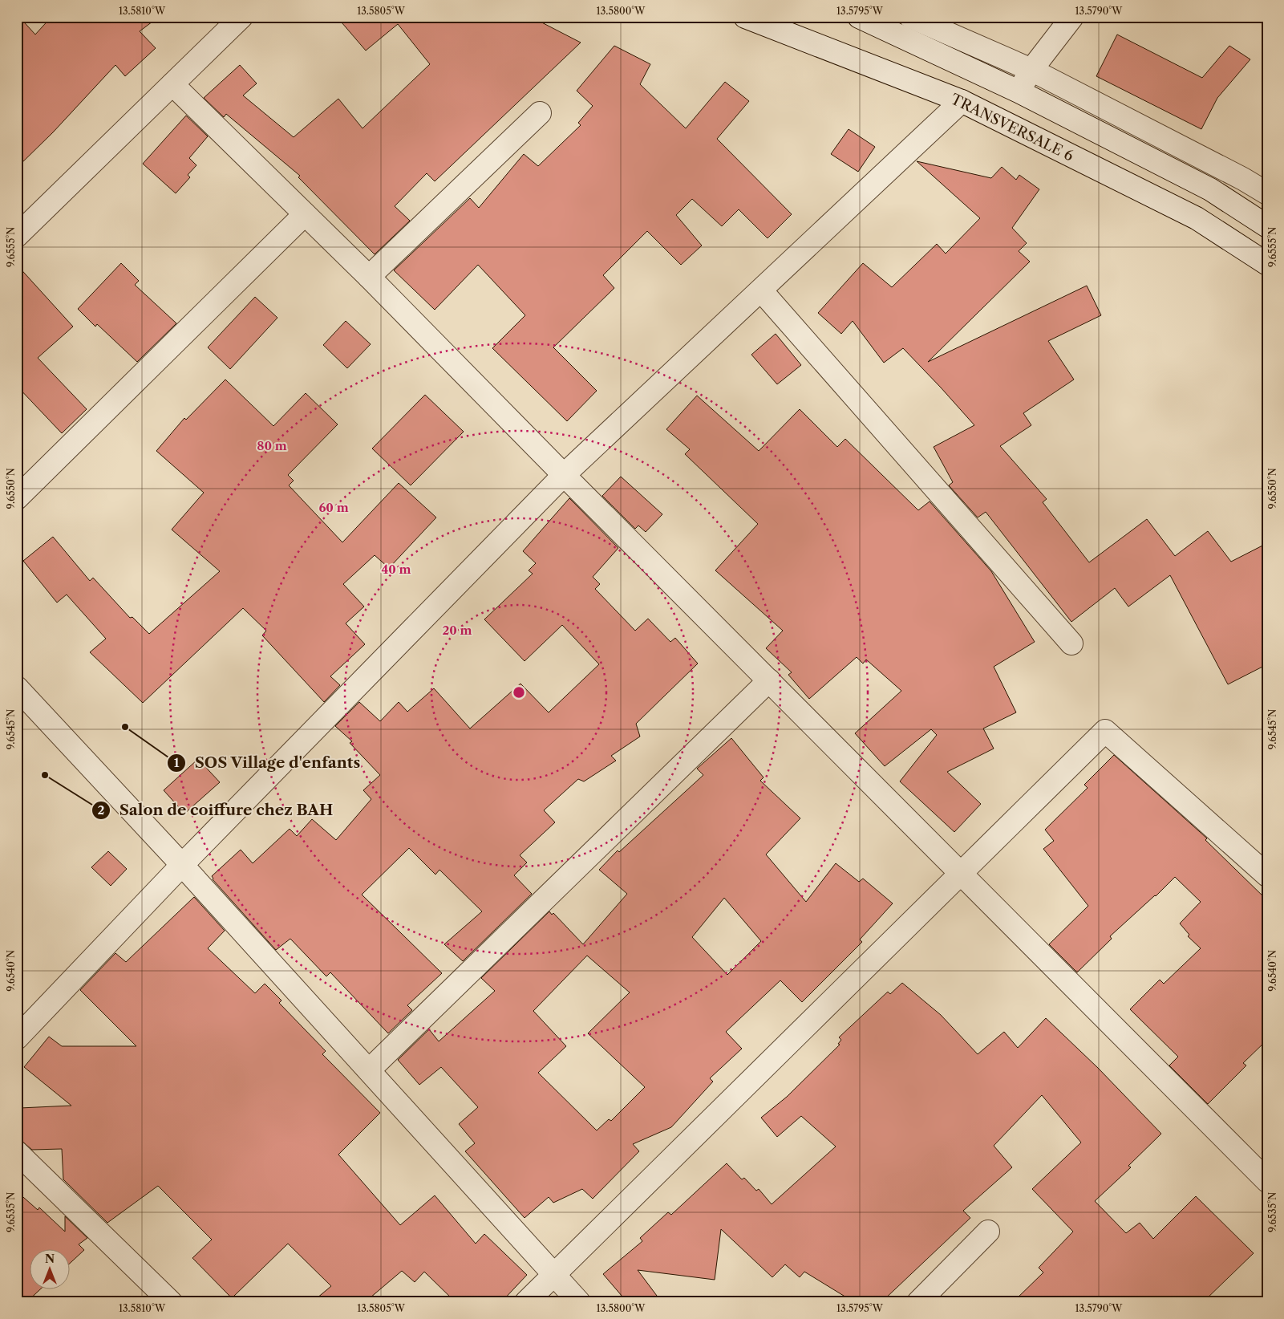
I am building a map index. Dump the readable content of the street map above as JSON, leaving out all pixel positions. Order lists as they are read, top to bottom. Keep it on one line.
{"streets":{"street":["TRANSVERSALE 6"]},"places":["SOS Village d'enfants","Salon de coiffure chez BAH"],"north":"top","coordinates":["13.5810°W","13.5805°W","13.5800°W","13.5795°W","13.5790°W","9.6555°N","9.6550°N","9.6545°N","9.6540°N","9.6535°N"],"rings":["80 m","60 m","40 m","20 m"]}
